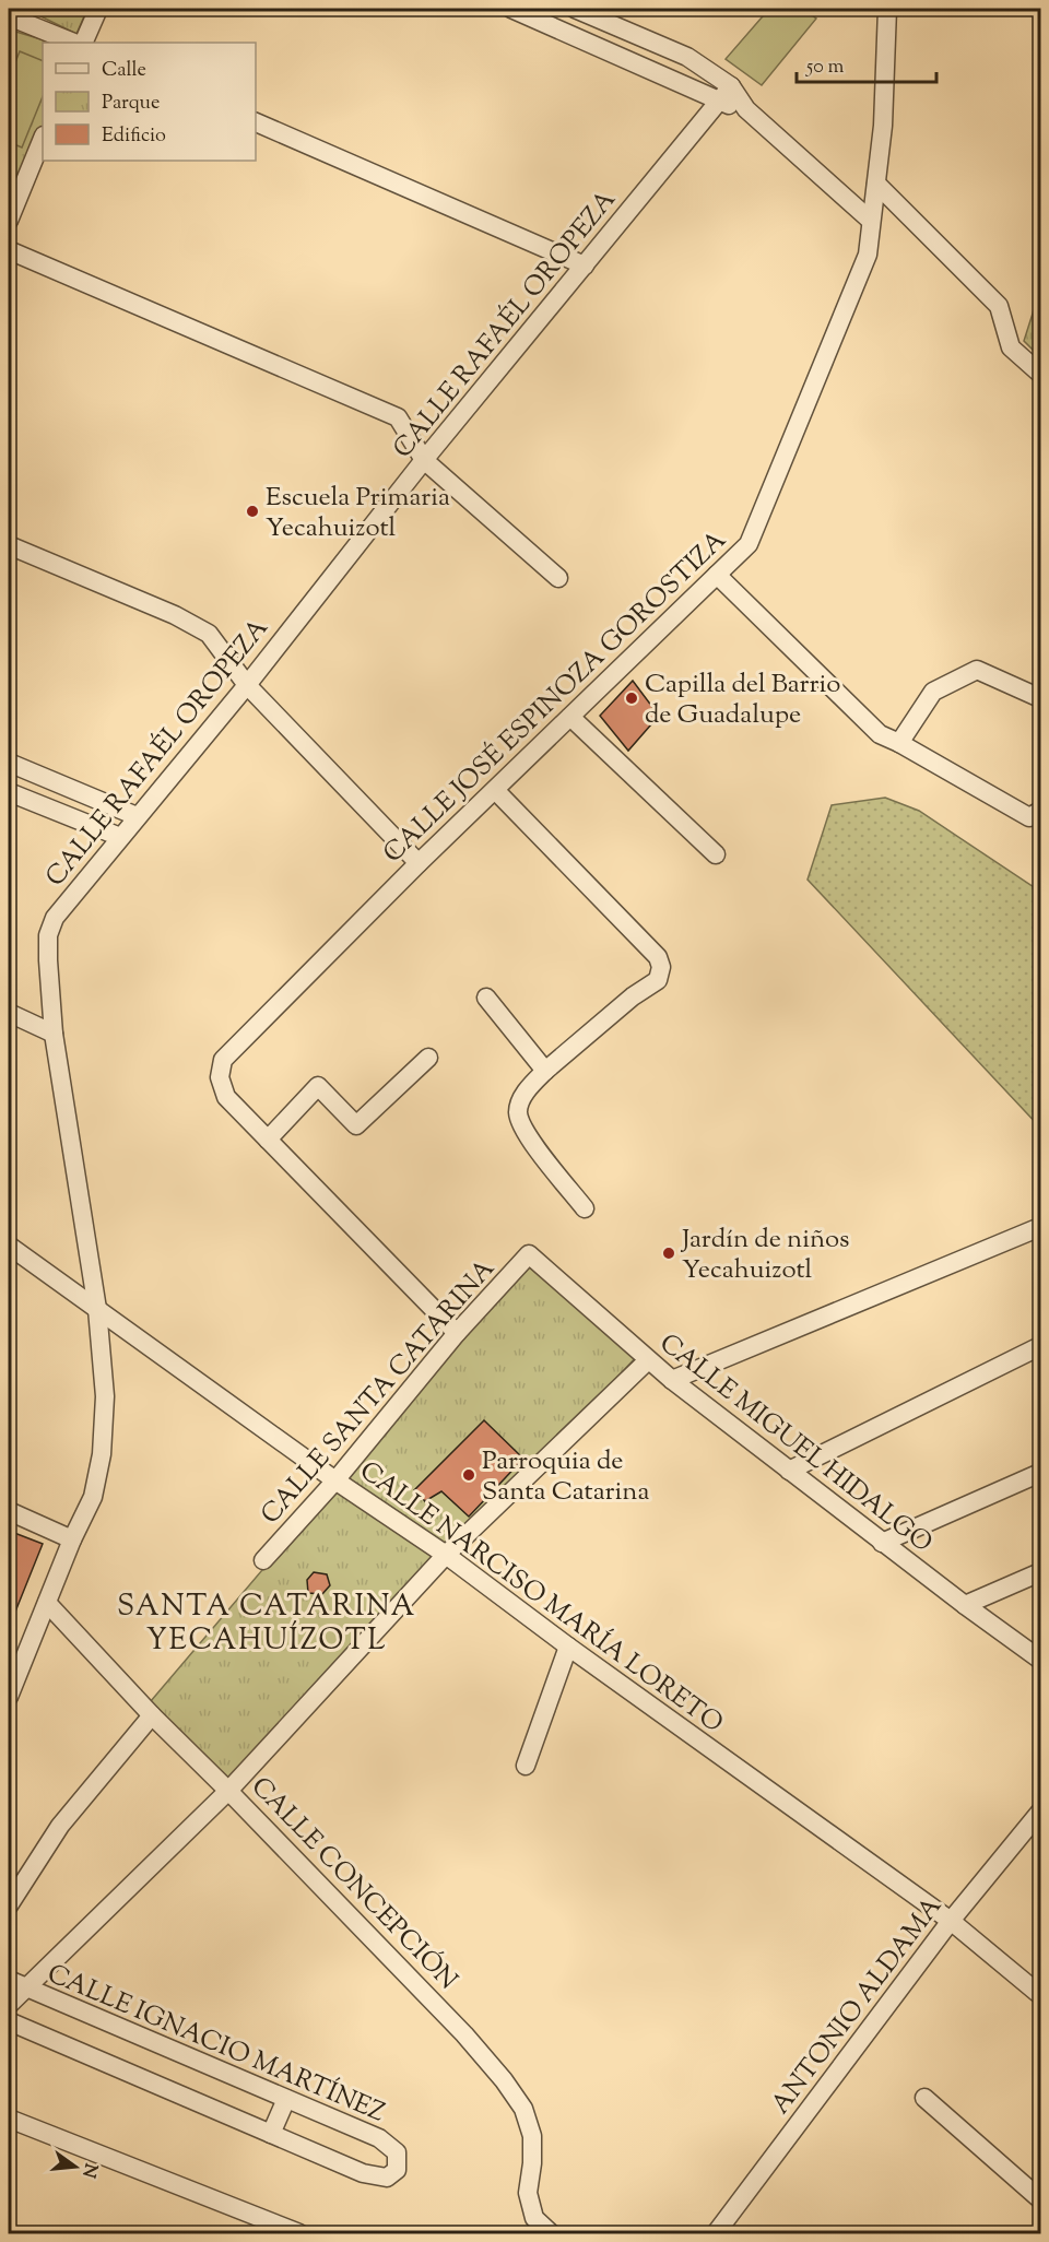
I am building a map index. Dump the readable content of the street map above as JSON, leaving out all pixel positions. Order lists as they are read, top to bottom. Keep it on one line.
{"streets":{"street":["CALLE RAFAÉL OROPEZA","CALLE JOSÉ ESPINOZA GOROSTIZA","CALLE SANTA CATARINA","CALLE MIGUEL HIDALGO","CALLE NARCISO MARÍA LORETO","CALLE CONCEPCIÓN","ANTONIO ALDAMA","CALLE IGNACIO MARTÍNEZ"]},"crossings":[["CALLE RAFAÉL OROPEZA","CALLE NARCISO MARÍA LORETO"],["CALLE RAFAÉL OROPEZA","CALLE CONCEPCIÓN"],["CALLE JOSÉ ESPINOZA GOROSTIZA","CALLE SANTA CATARINA"],["CALLE SANTA CATARINA","CALLE MIGUEL HIDALGO"],["CALLE SANTA CATARINA","CALLE NARCISO MARÍA LORETO"],["CALLE NARCISO MARÍA LORETO","ANTONIO ALDAMA"]],"districts":["SANTA CATARINA YECAHUÍZOTL"],"places":["Escuela Primaria Yecahuizotl","Capilla del Barrio de Guadalupe","Jardín de niños Yecahuizotl","Parroquia de Santa Catarina"],"legend":["Calle","Parque","Edificio"],"scale_bar":"50 m","north":"right"}
